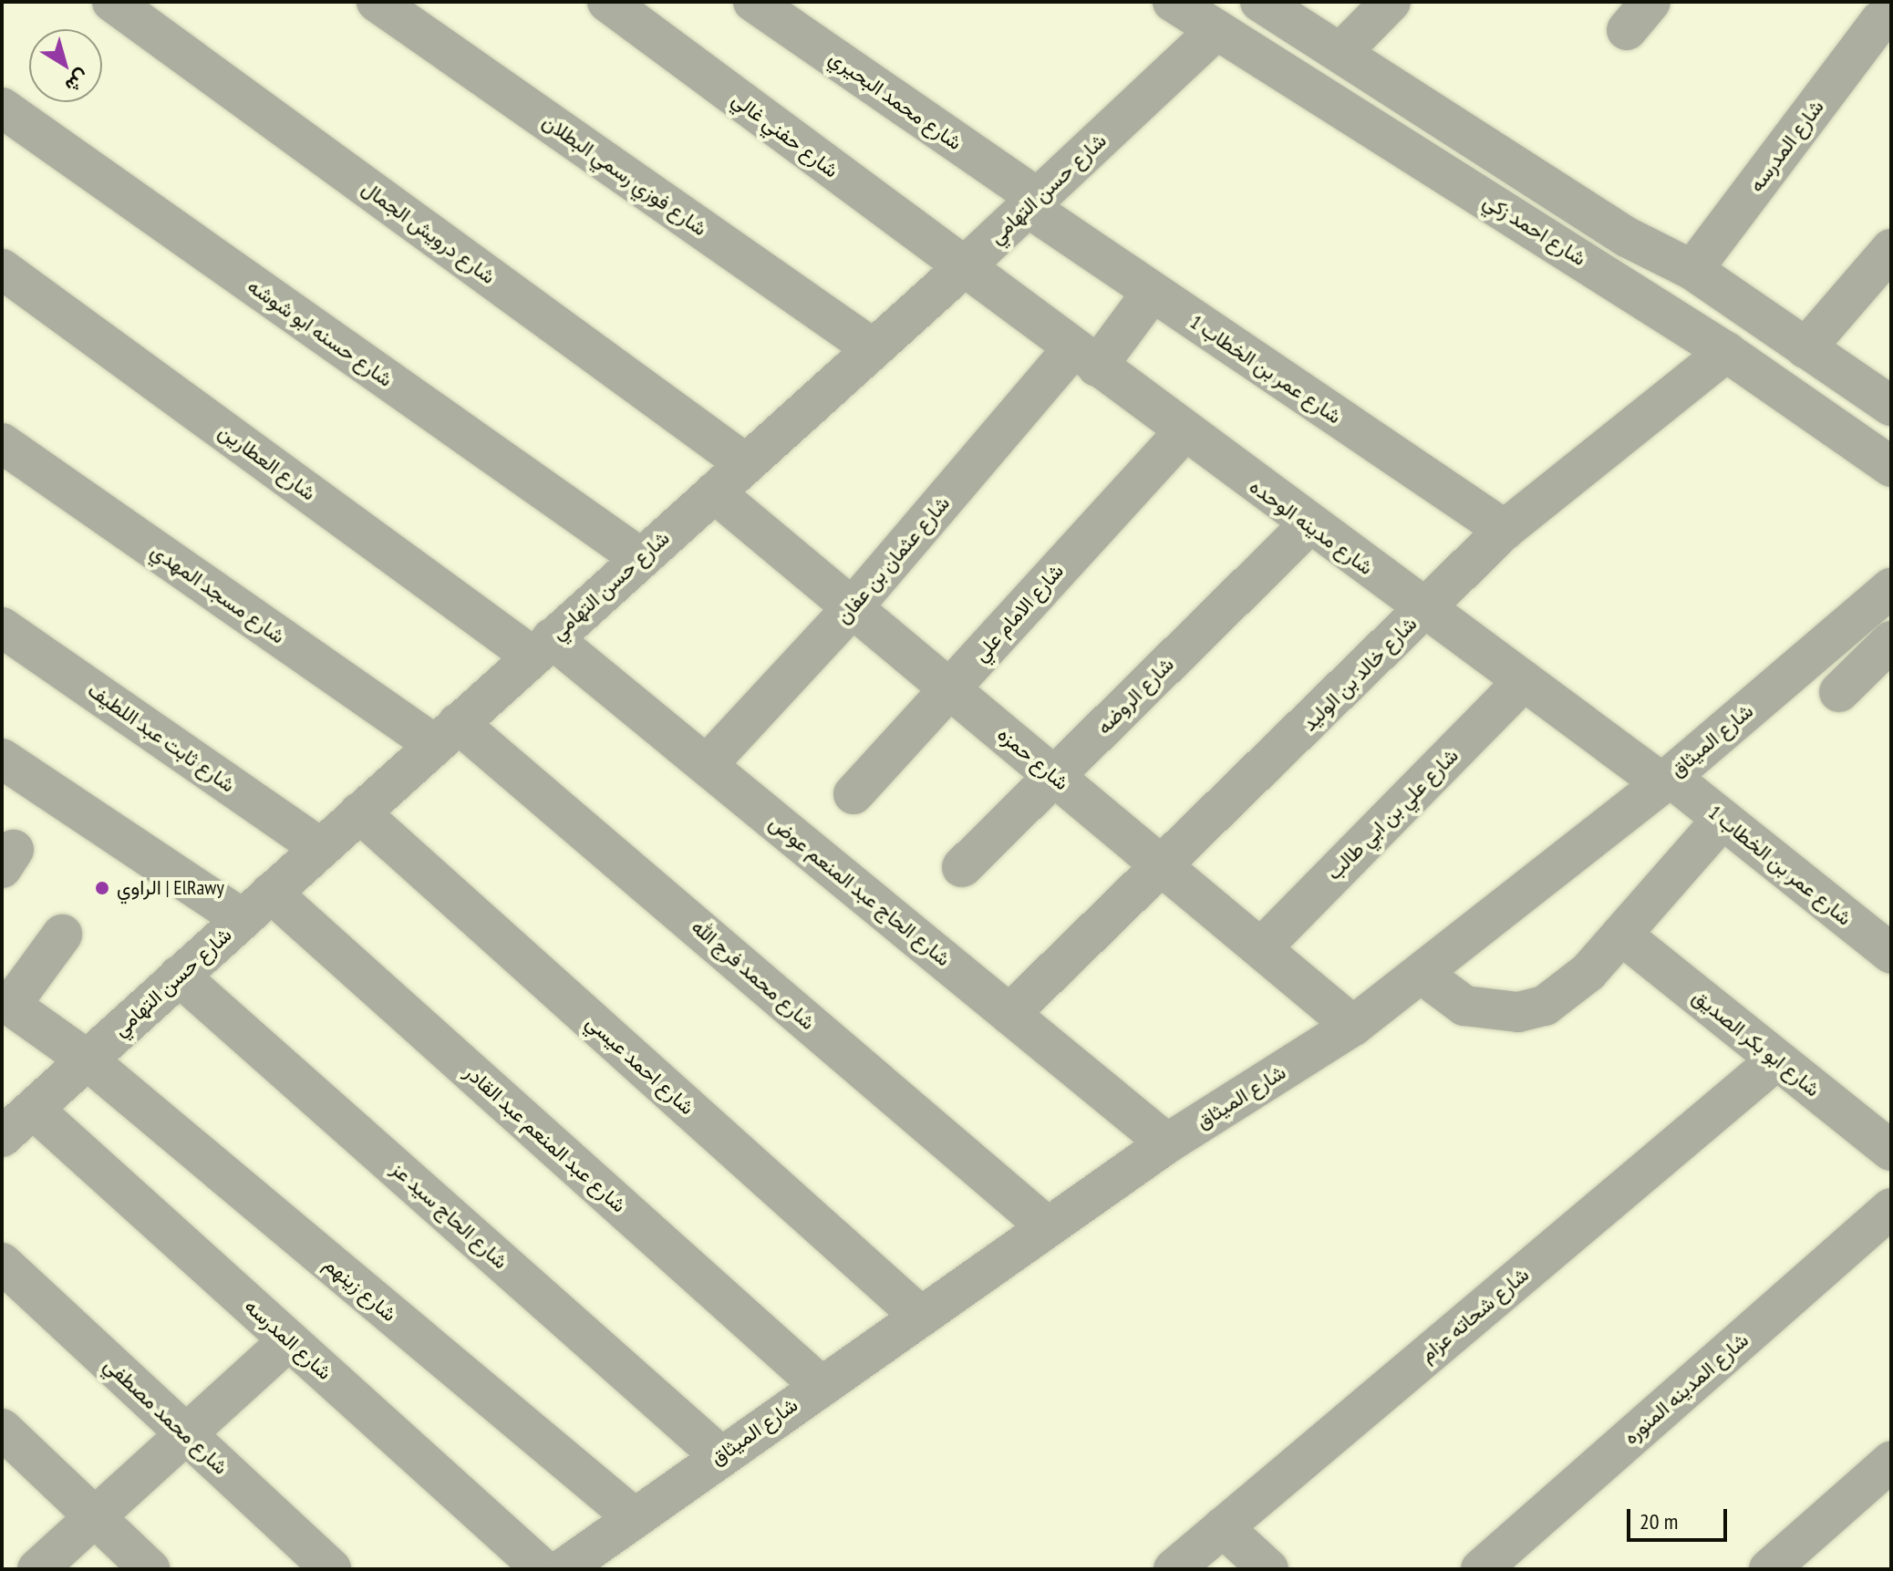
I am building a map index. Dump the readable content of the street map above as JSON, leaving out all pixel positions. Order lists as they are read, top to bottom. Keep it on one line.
{"streets":{"street":["شارع محمد البحيري","شارع حفني غالي","شارع المدرسه","شارع فوزي رسمي البطلان","شارع حسن التهامي","شارع احمد زكي","شارع درويش الجمال","شارع حسنه ابو شوشه","شارع عمر بن الخطاب 1","شارع العطارين","شارع مدينه الوحده","شارع عثمان بن عفان","شارع مسجد المهدي","شارع الامام علي","شارع خالد بن الوليد","شارع الروضه","شارع ثابت عبد اللطيف","شارع الميثاق","شارع حمزه","شارع علي بن ابي طالب","شارع الحاج عبد المنعم عوض","شارع محمد فرج الله","شارع ابو بكر الصديق","شارع احمد عيسي","شارع عبد المنعم عبد القادر","شارع الحاج سيد عز","شارع زينهم","شارع شحاته عزام","شارع المدينه المنوره","شارع محمد مصطفي"]},"crossings":[["شارع محمد البحيري","شارع حسن التهامي"],["شارع محمد البحيري","شارع عمر بن الخطاب 1"],["شارع حفني غالي","شارع حسن التهامي"],["شارع حفني غالي","شارع مدينه الوحده"],["شارع المدرسه","شارع حسن التهامي"],["شارع فوزي رسمي البطلان","شارع حسن التهامي"],["شارع حسن التهامي","شارع احمد زكي"],["شارع حسن التهامي","شارع درويش الجمال"],["شارع حسن التهامي","شارع حسنه ابو شوشه"],["شارع حسن التهامي","شارع عمر بن الخطاب 1"],["شارع حسن التهامي","شارع العطارين"],["شارع حسن التهامي","شارع مدينه الوحده"],["شارع حسن التهامي","شارع مسجد المهدي"],["شارع حسن التهامي","شارع ثابت عبد اللطيف"],["شارع حسن التهامي","شارع حمزه"],["شارع حسن التهامي","شارع الحاج عبد المنعم عوض"],["شارع حسن التهامي","شارع محمد فرج الله"],["شارع حسن التهامي","شارع احمد عيسي"],["شارع حسن التهامي","شارع عبد المنعم عبد القادر"],["شارع حسن التهامي","شارع الحاج سيد عز"],["شارع حسن التهامي","شارع زينهم"],["شارع احمد زكي","شارع خالد بن الوليد"],["شارع عمر بن الخطاب 1","شارع مدينه الوحده"],["شارع عمر بن الخطاب 1","شارع عثمان بن عفان"],["شارع عمر بن الخطاب 1","شارع خالد بن الوليد"],["شارع عمر بن الخطاب 1","شارع الميثاق"],["شارع العطارين","شارع الحاج عبد المنعم عوض"],["شارع مدينه الوحده","شارع عثمان بن عفان"],["شارع مدينه الوحده","شارع الامام علي"],["شارع مدينه الوحده","شارع خالد بن الوليد"],["شارع مدينه الوحده","شارع الروضه"],["شارع مدينه الوحده","شارع الميثاق"],["شارع مدينه الوحده","شارع علي بن ابي طالب"],["شارع عثمان بن عفان","شارع حمزه"],["شارع عثمان بن عفان","شارع الحاج عبد المنعم عوض"],["شارع مسجد المهدي","شارع محمد فرج الله"],["شارع الامام علي","شارع حمزه"],["شارع خالد بن الوليد","شارع حمزه"],["شارع خالد بن الوليد","شارع الحاج عبد المنعم عوض"],["شارع الروضه","شارع حمزه"],["شارع الميثاق","شارع حمزه"],["شارع الميثاق","شارع الحاج عبد المنعم عوض"],["شارع الميثاق","شارع محمد فرج الله"],["شارع الميثاق","شارع احمد عيسي"],["شارع الميثاق","شارع عبد المنعم عبد القادر"],["شارع الميثاق","شارع الحاج سيد عز"],["شارع الميثاق","شارع زينهم"],["شارع حمزه","شارع علي بن ابي طالب"],["شارع ابو بكر الصديق","شارع شحاته عزام"]],"places":["الراوي | ElRawy"],"scale_bar":"20 m","north":"bottom right"}
